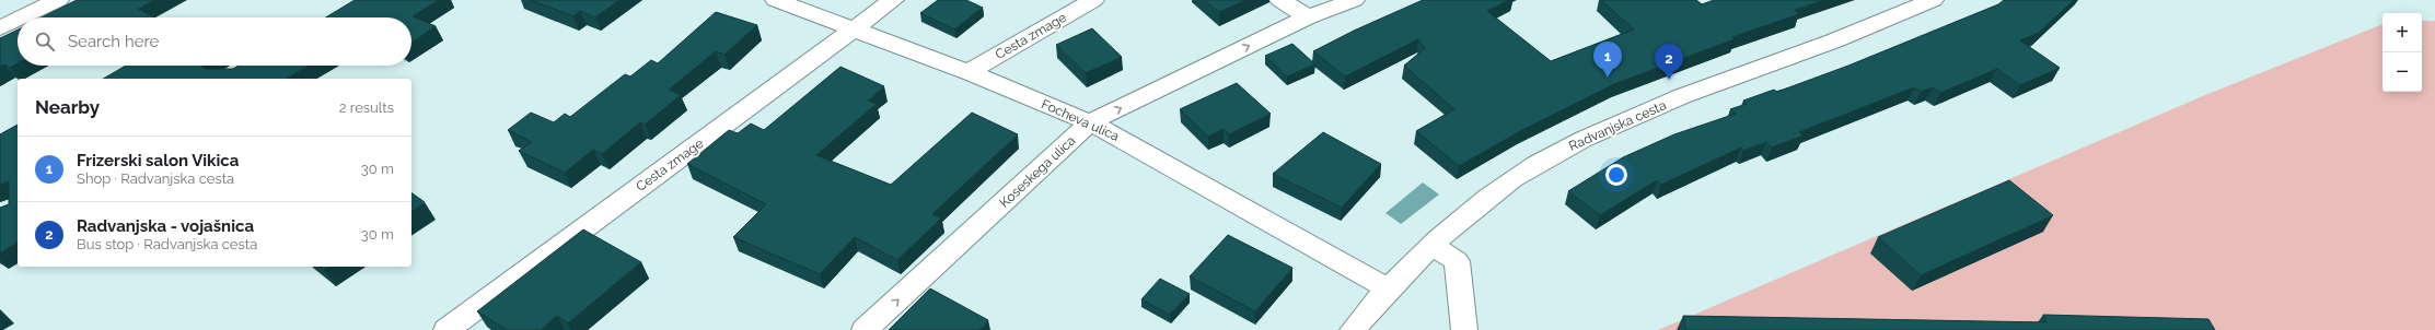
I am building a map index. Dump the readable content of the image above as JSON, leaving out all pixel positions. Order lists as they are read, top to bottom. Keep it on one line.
{"streets":{"street":["Cesta zmage","Focheva ulica","Radvanjska cesta","Koseskega ulica"]},"crossings":[["Cesta zmage","Focheva ulica"],["Focheva ulica","Radvanjska cesta"],["Focheva ulica","Koseskega ulica"]],"one_way":["Koseskega ulica"],"page":{"map_buttons":["+","−"],"search":"Search here","pins":["1","2"],"heading":["Nearby","2 results"],"list":[{"mark":"1","name":"Frizerski salon Vikica","note":"Shop · Radvanjska cesta","value":"30 m"},{"mark":"2","name":"Radvanjska - vojašnica","note":"Bus stop · Radvanjska cesta","value":"30 m"}]}}
